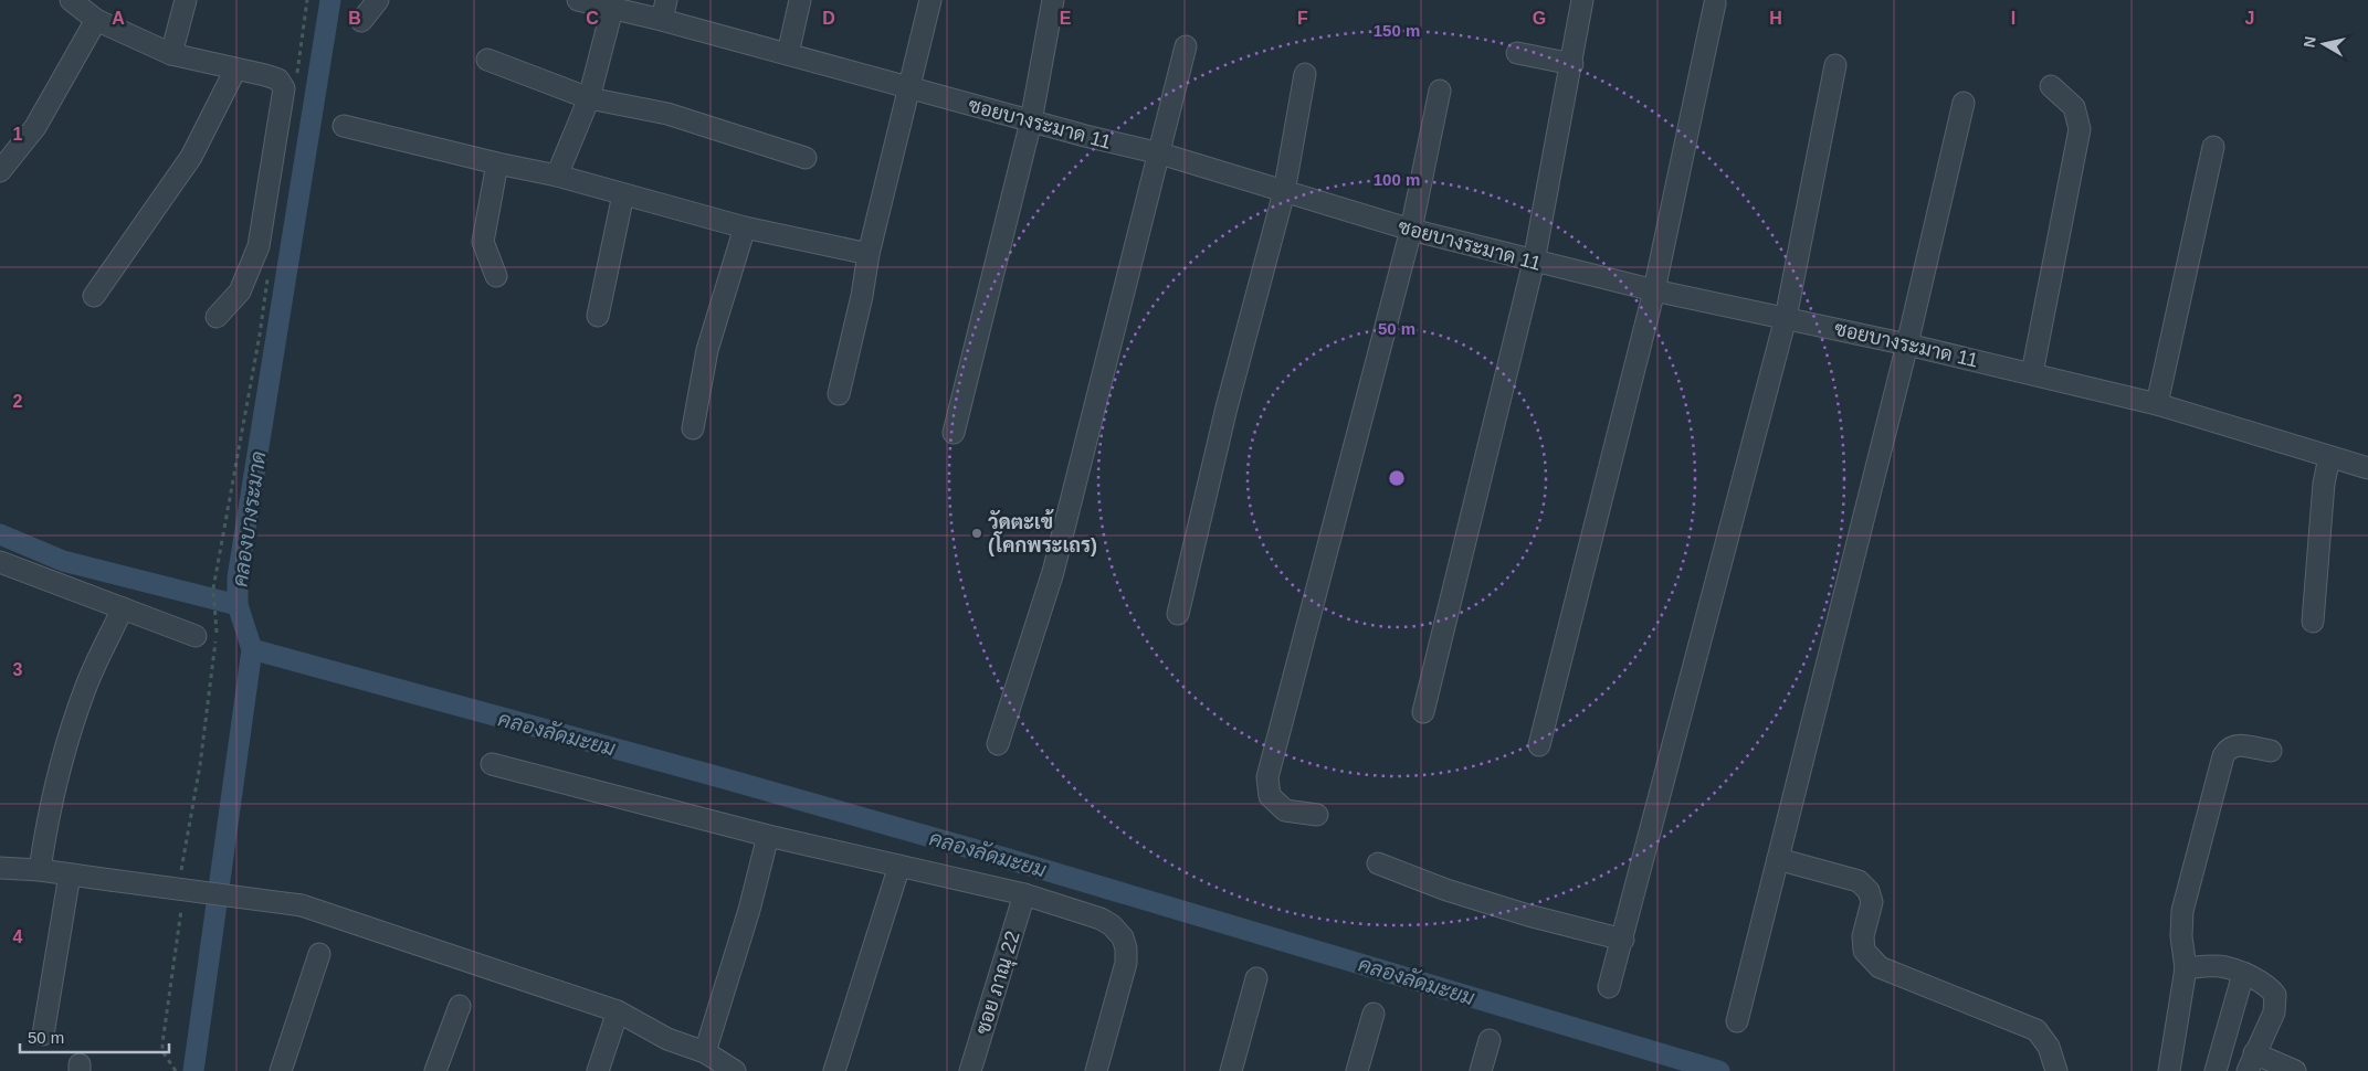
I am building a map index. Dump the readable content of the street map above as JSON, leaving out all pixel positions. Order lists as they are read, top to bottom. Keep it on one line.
{"streets":{"street":["ซอยบางระมาด 11","ซอย ภาณุ 22"]},"water":["คลองบางระมาด","คลองลัดมะยม"],"places":["วัดตะเข้ (โคกพระเถร)"],"scale_bar":"50 m","north":"left","grid":{"columns":["A","B","C","D","E","F","G","H","I","J"],"rows":["1","2","3","4"]},"rings":["150 m","100 m","50 m"]}
